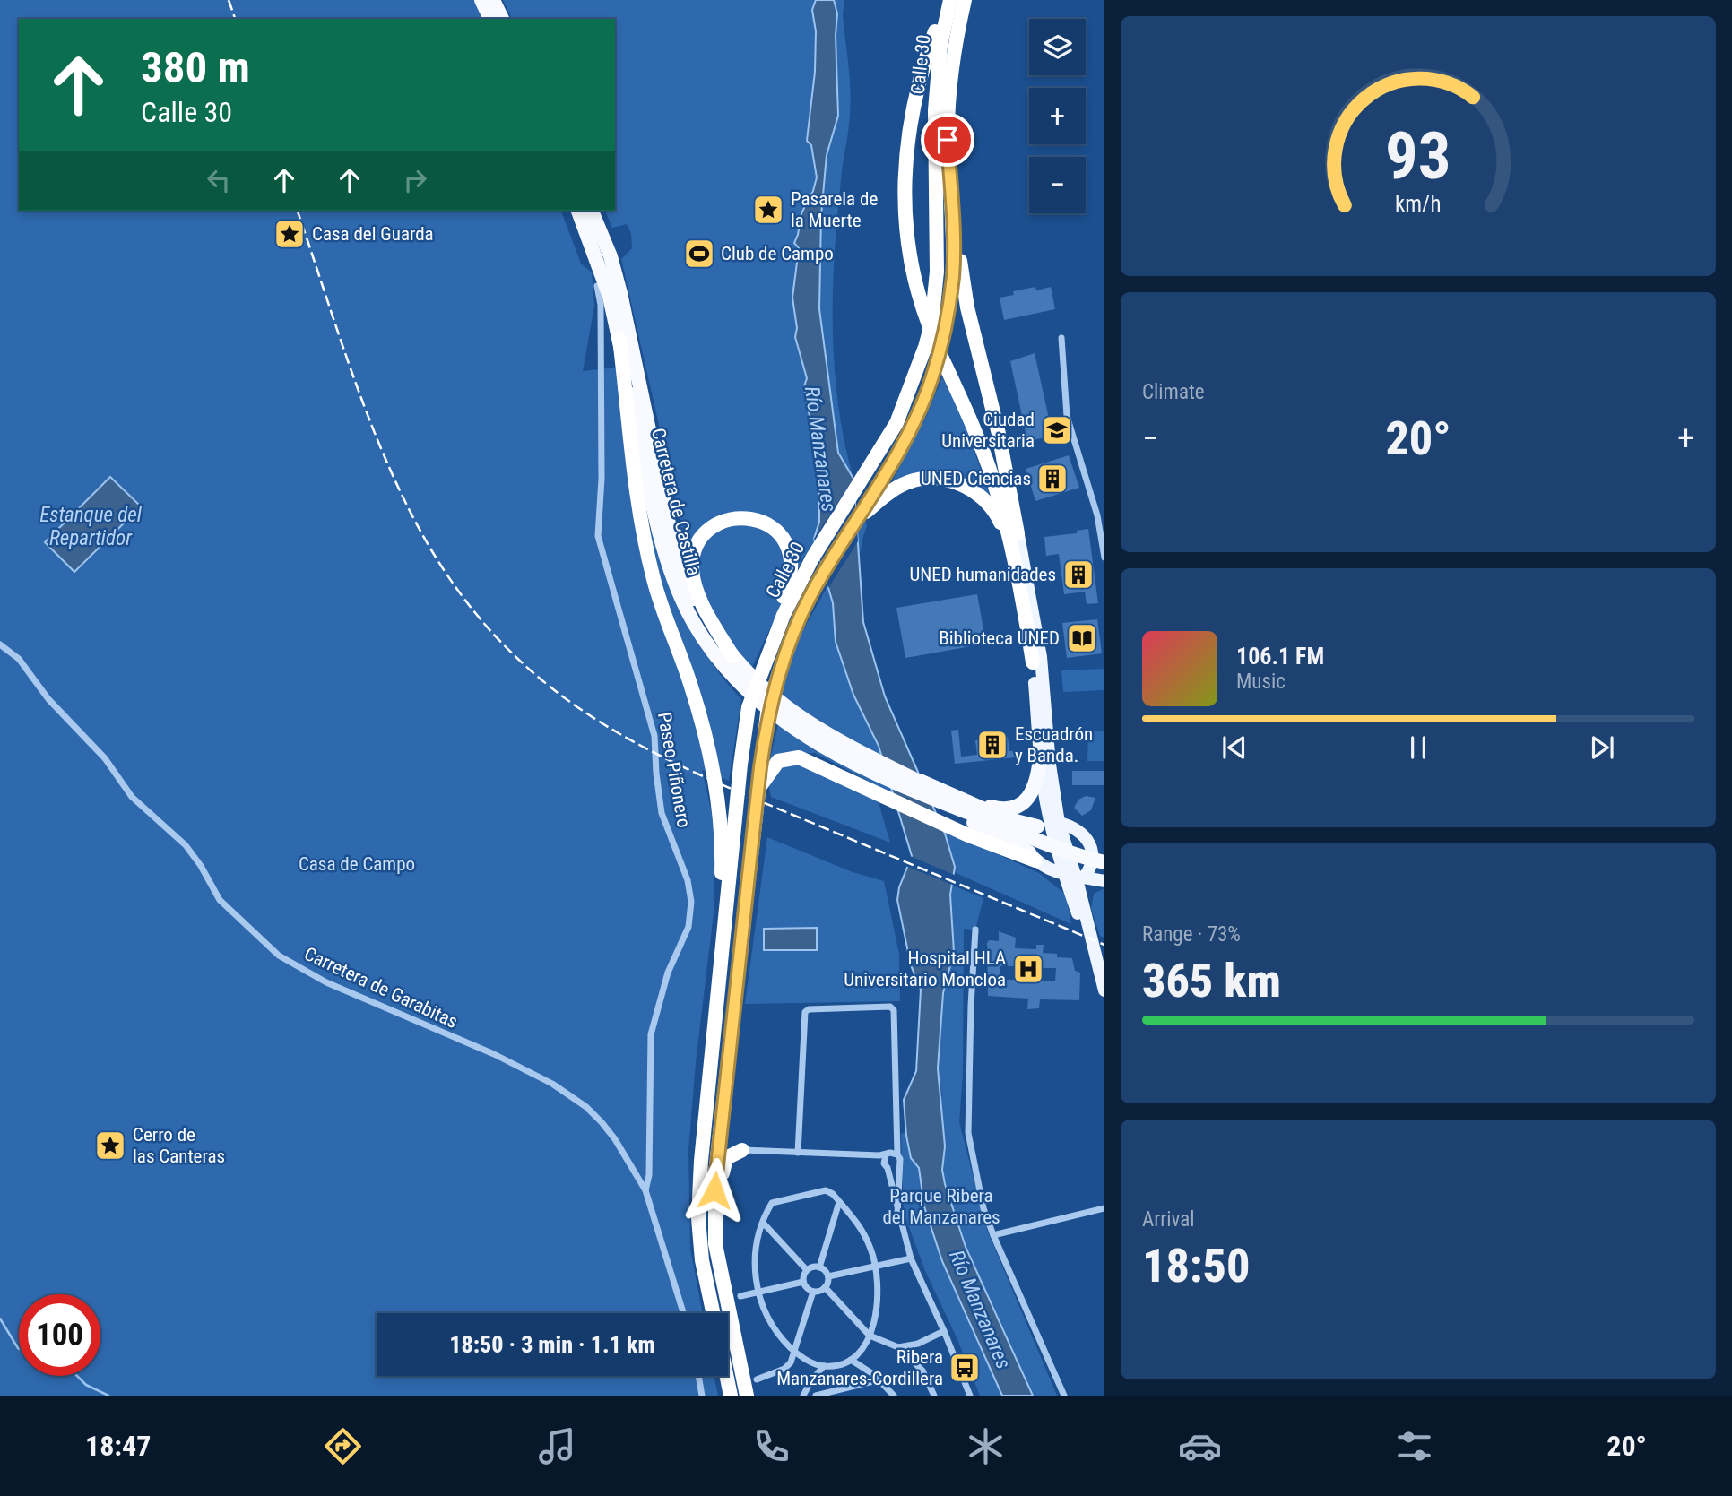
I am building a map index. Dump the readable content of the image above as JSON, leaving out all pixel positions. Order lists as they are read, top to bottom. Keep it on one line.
{"streets":{"highway":["Calle 30","Carretera de Castilla"],"street":["Paseo Piñonero","Carretera de Garabitas"]},"crossings":[["Paseo Piñonero","Carretera de Garabitas"]],"water":["Río Manzanares","Estanque del Repartidor"],"parks":["Casa de Campo","Parque Ribera del Manzanares"],"places":{"place":["Pasarela de la Muerte","Casa del Guarda","Cerro de las Canteras"],"sports":["Club de Campo"],"school or university":["Ciudad Universitaria"],"building":["UNED Ciencias","UNED humanidades","Escuadrón y Banda."],"library":["Biblioteca UNED"],"hospital":["Hospital HLA Universitario Moncloa"],"bus stop":["Ribera Manzanares-Cordillera"]},"page":{"map_buttons":["+","−"],"turn":["380 m","Calle 30"],"tile":["Climate",["Range · 73%","365 km"],["Arrival","18:50"]],"heat":["−","20°","+"],"song":["106.1 FM","Music"],"limit":"100","trip":"18:50 · 3 min · 1.1 km","tabs":["18:47","20°"],"gauge":["93","km/h"]}}
